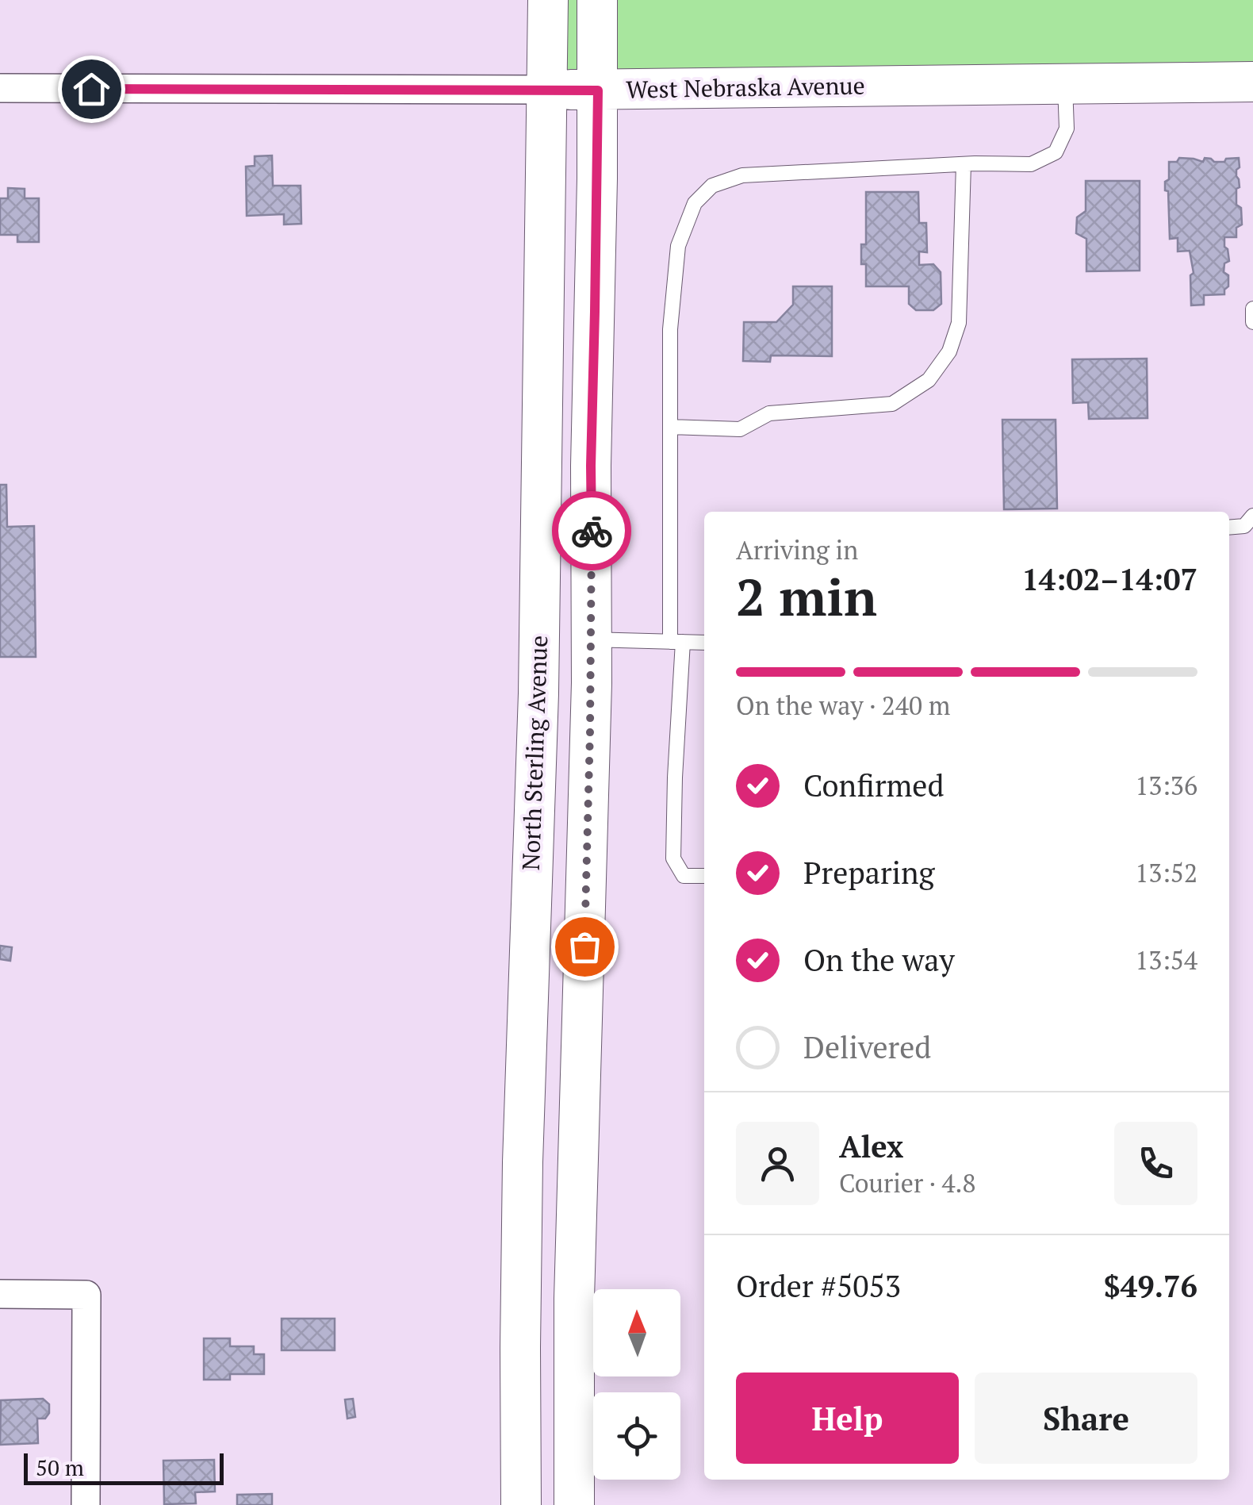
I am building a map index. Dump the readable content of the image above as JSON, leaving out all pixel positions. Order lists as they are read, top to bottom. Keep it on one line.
{"streets":{"main road":["West Nebraska Avenue","North Sterling Avenue"]},"crossings":[["West Nebraska Avenue","North Sterling Avenue"]],"scale_bar":"50 m","north":"top","page":{"heading":["2 min","Arriving in","14:02–14:07"],"panel":["Alex","Courier · 4.8","Order #5053","$49.76"],"bar":"On the way · 240 m","list":[["Confirmed","13:36"],["Preparing","13:52"],["On the way","13:54"],"Delivered"],"buttons":["Help","Share"],"scale":"50 m"}}
